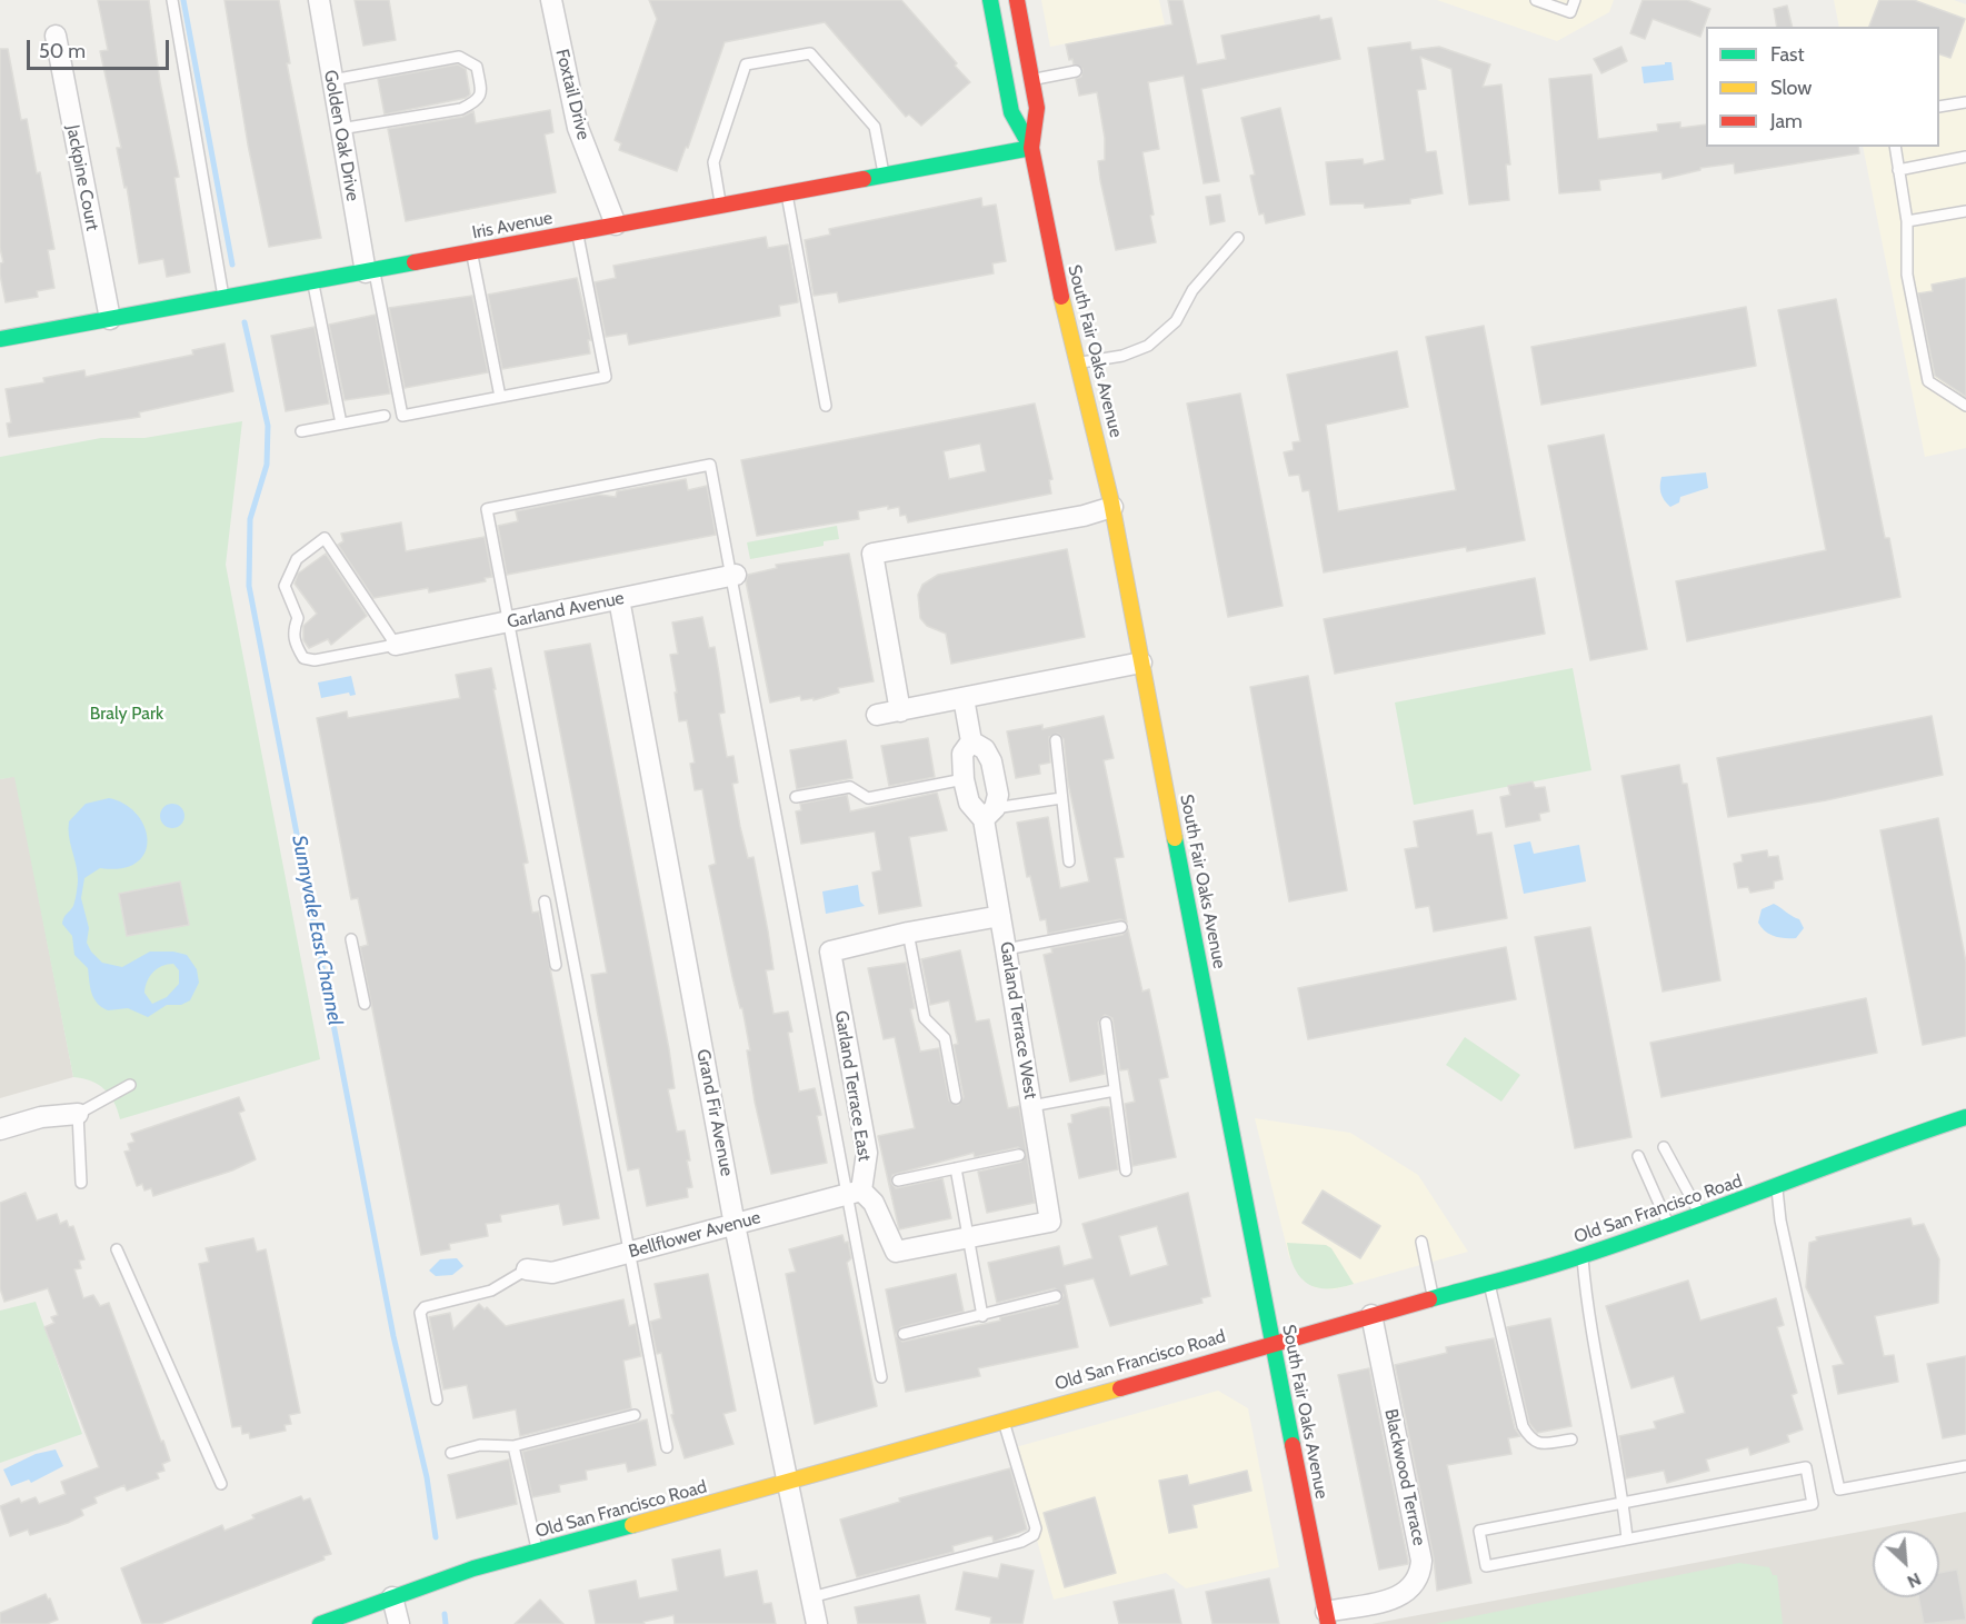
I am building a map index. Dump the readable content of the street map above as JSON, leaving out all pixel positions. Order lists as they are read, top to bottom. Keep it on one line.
{"streets":{"main road":["Iris Avenue","South Fair Oaks Avenue","Old San Francisco Road"],"street":["Foxtail Drive","Golden Oak Drive","Jackpine Court","Garland Avenue","Garland Terrace West","Garland Terrace East","Grand Fir Avenue","Bellflower Avenue","Blackwood Terrace"]},"crossings":[["Foxtail Drive","Iris Avenue"],["Golden Oak Drive","Iris Avenue"],["Jackpine Court","Iris Avenue"],["Iris Avenue","South Fair Oaks Avenue"],["South Fair Oaks Avenue","Old San Francisco Road"],["South Fair Oaks Avenue","Blackwood Terrace"],["Garland Avenue","Grand Fir Avenue"],["Garland Terrace East","Bellflower Avenue"],["Grand Fir Avenue","Old San Francisco Road"],["Grand Fir Avenue","Bellflower Avenue"],["Old San Francisco Road","Blackwood Terrace"]],"water":["Sunnyvale East Channel"],"parks":["Braly Park"],"legend":["Fast","Slow","Jam"],"scale_bar":"50 m","north":"bottom right"}
